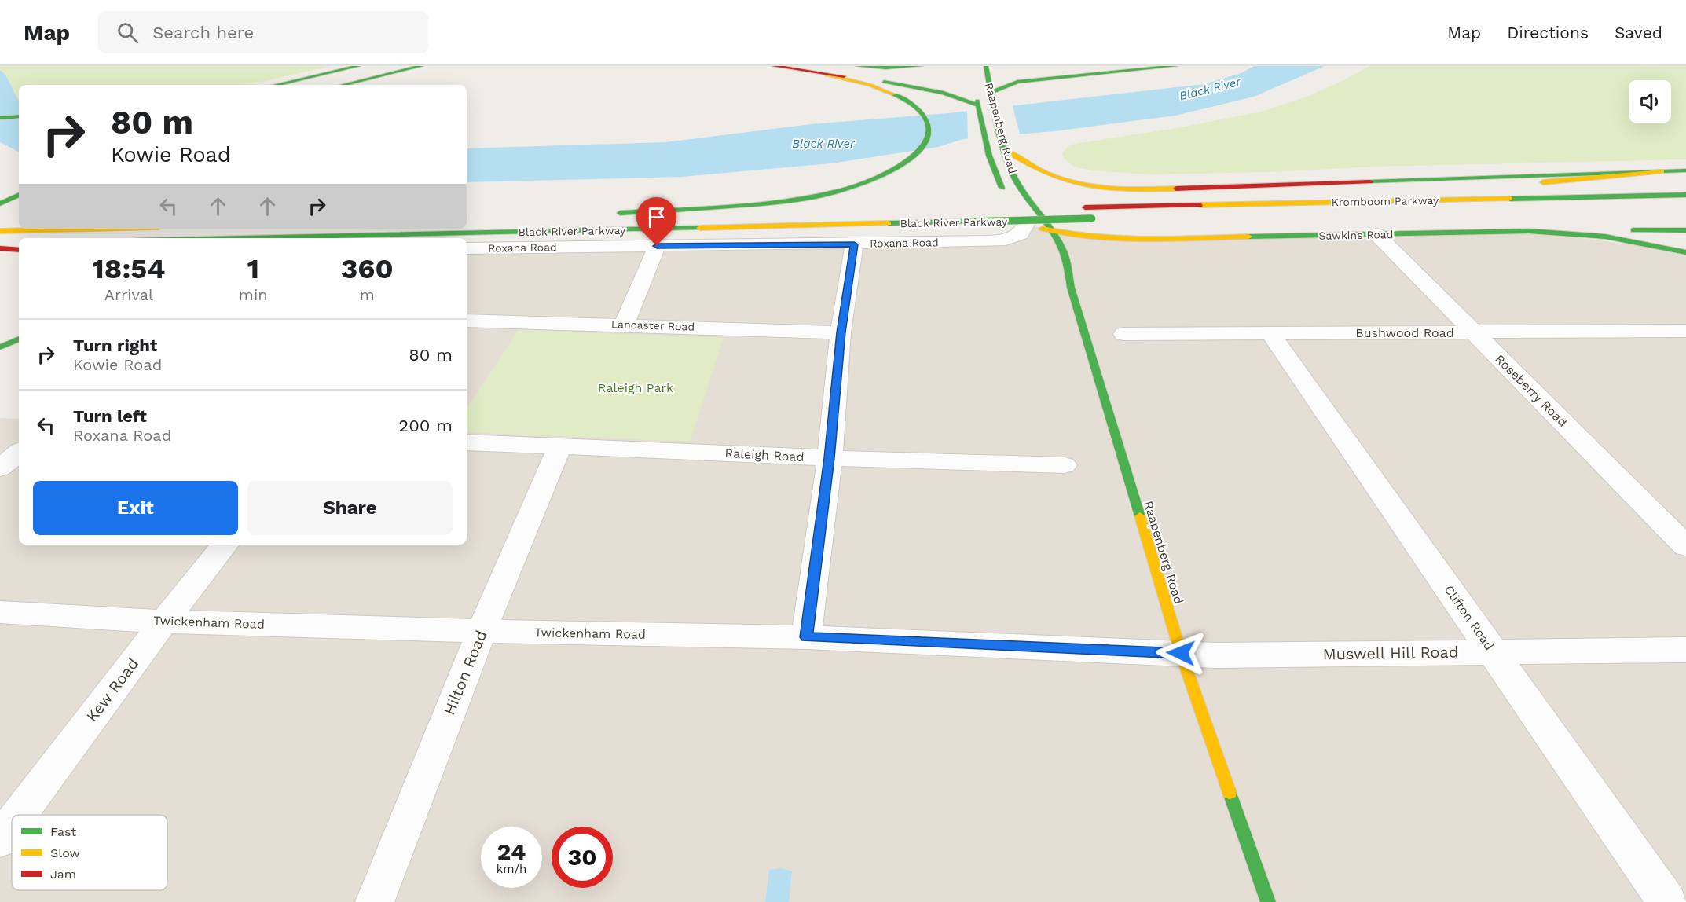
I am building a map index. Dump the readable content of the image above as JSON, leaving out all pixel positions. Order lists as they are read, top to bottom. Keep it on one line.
{"streets":{"main road":["Raapenberg Road","Kromboom Parkway","Black River Parkway","Sawkins Road"],"street":["Roxana Road","Lancaster Road","Bushwood Road","Roseberry Road","Raleigh Road","Clifton Road","Twickenham Road","Muswell Hill Road","Hilton Road","Kew Road"]},"crossings":[["Raapenberg Road","Black River Parkway"],["Raapenberg Road","Sawkins Road"],["Raapenberg Road","Roxana Road"],["Raapenberg Road","Twickenham Road"],["Raapenberg Road","Muswell Hill Road"],["Black River Parkway","Sawkins Road"],["Black River Parkway","Roxana Road"],["Sawkins Road","Roxana Road"],["Sawkins Road","Roseberry Road"],["Bushwood Road","Roseberry Road"],["Bushwood Road","Clifton Road"],["Raleigh Road","Hilton Road"],["Clifton Road","Muswell Hill Road"],["Twickenham Road","Muswell Hill Road"],["Twickenham Road","Hilton Road"],["Twickenham Road","Kew Road"]],"water":["Black River"],"parks":["Raleigh Park"],"legend":["Fast","Slow","Jam"],"page":{"header":"Map","search":"Search here","nav":["Map","Directions","Saved"],"turn":["80 m","Kowie Road"],"eta":["18:54","Arrival","1","min","360","m"],"list":[{"name":"Turn right","note":"Kowie Road","value":"80 m"},{"name":"Turn left","note":"Roxana Road","value":"200 m"}],"buttons":["Exit","Share"],"speed":"24 km/h","limit":"30"}}
